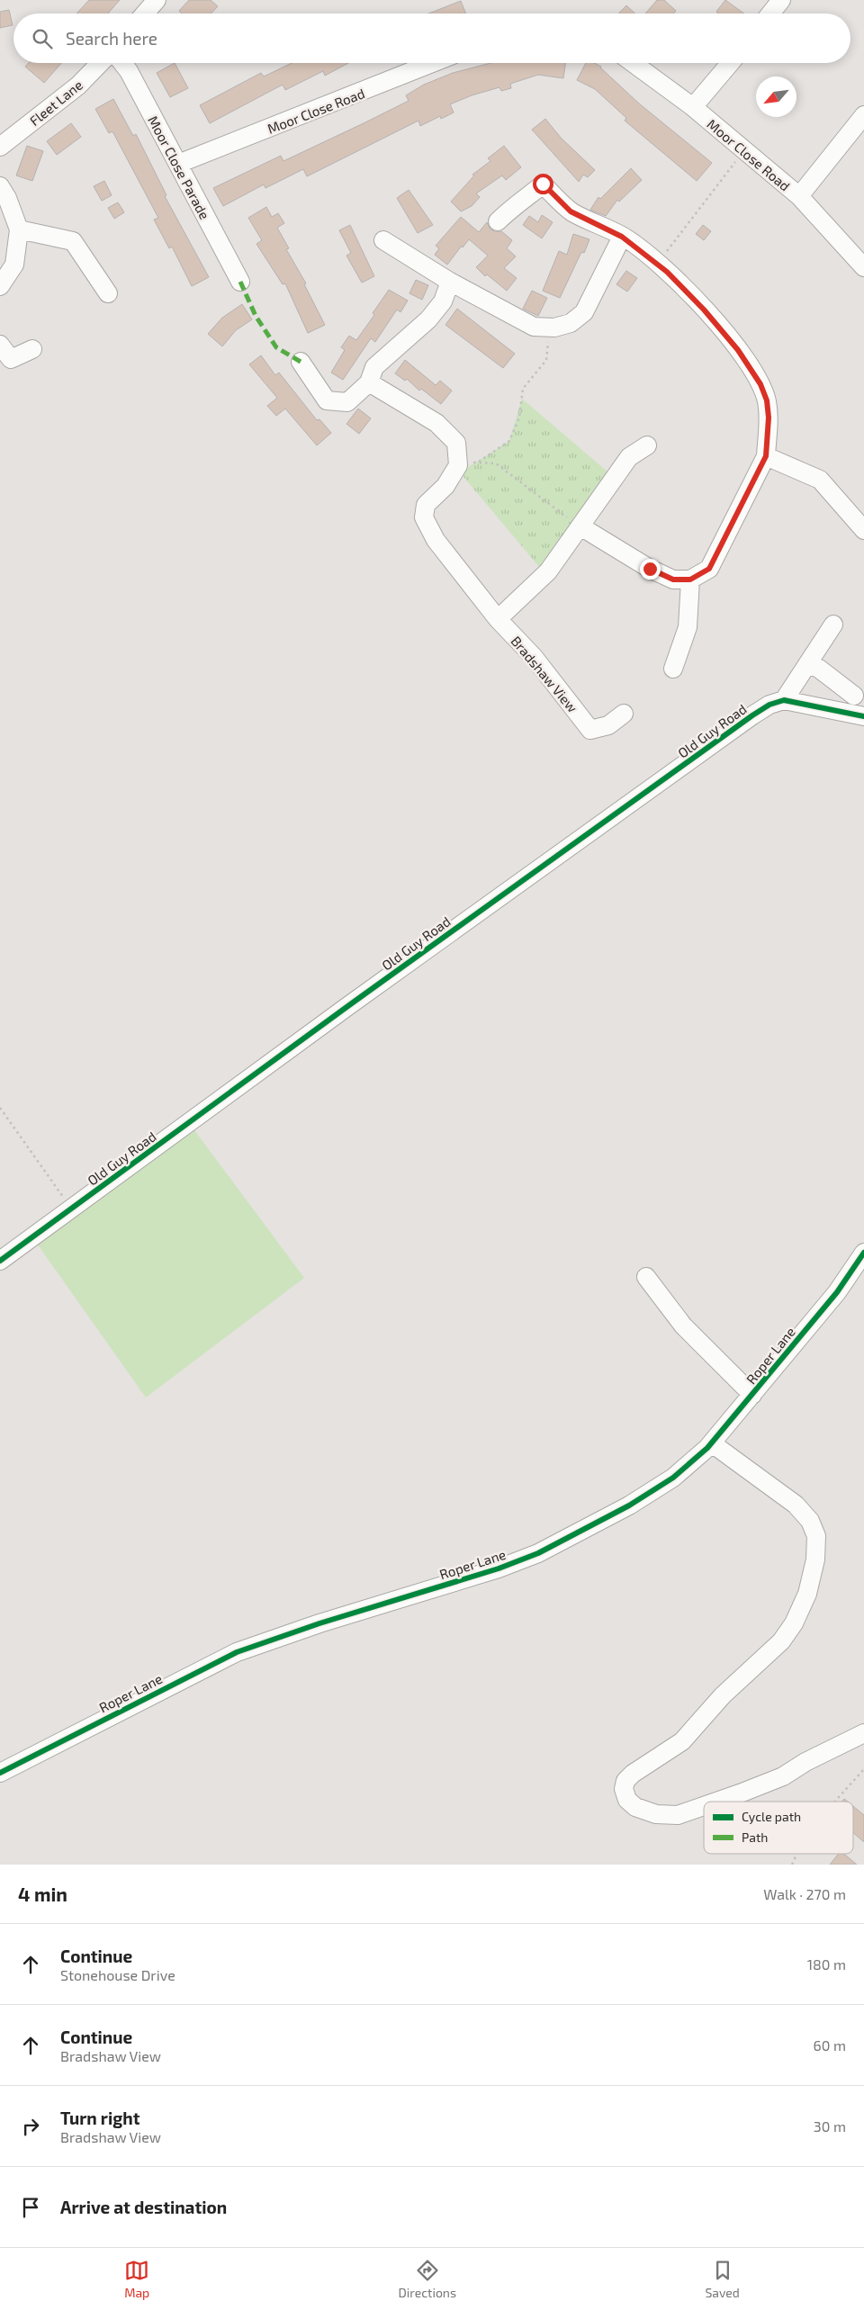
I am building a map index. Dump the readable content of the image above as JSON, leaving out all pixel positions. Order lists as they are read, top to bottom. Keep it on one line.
{"streets":{"street":["Fleet Lane","Moor Close Road","Moor Close Parade","Bradshaw View","Old Guy Road","Roper Lane"]},"crossings":[["Moor Close Road","Moor Close Parade"]],"legend":["Cycle path","Path"],"north":"bottom left","page":{"search":"Search here","heading":["4 min","Walk · 270 m"],"list":[["Continue","Stonehouse Drive","180 m"],["Continue","Bradshaw View","60 m"],["Turn right","Bradshaw View","30 m"],"Arrive at destination"],"nav":["Map","Directions","Saved"]}}
